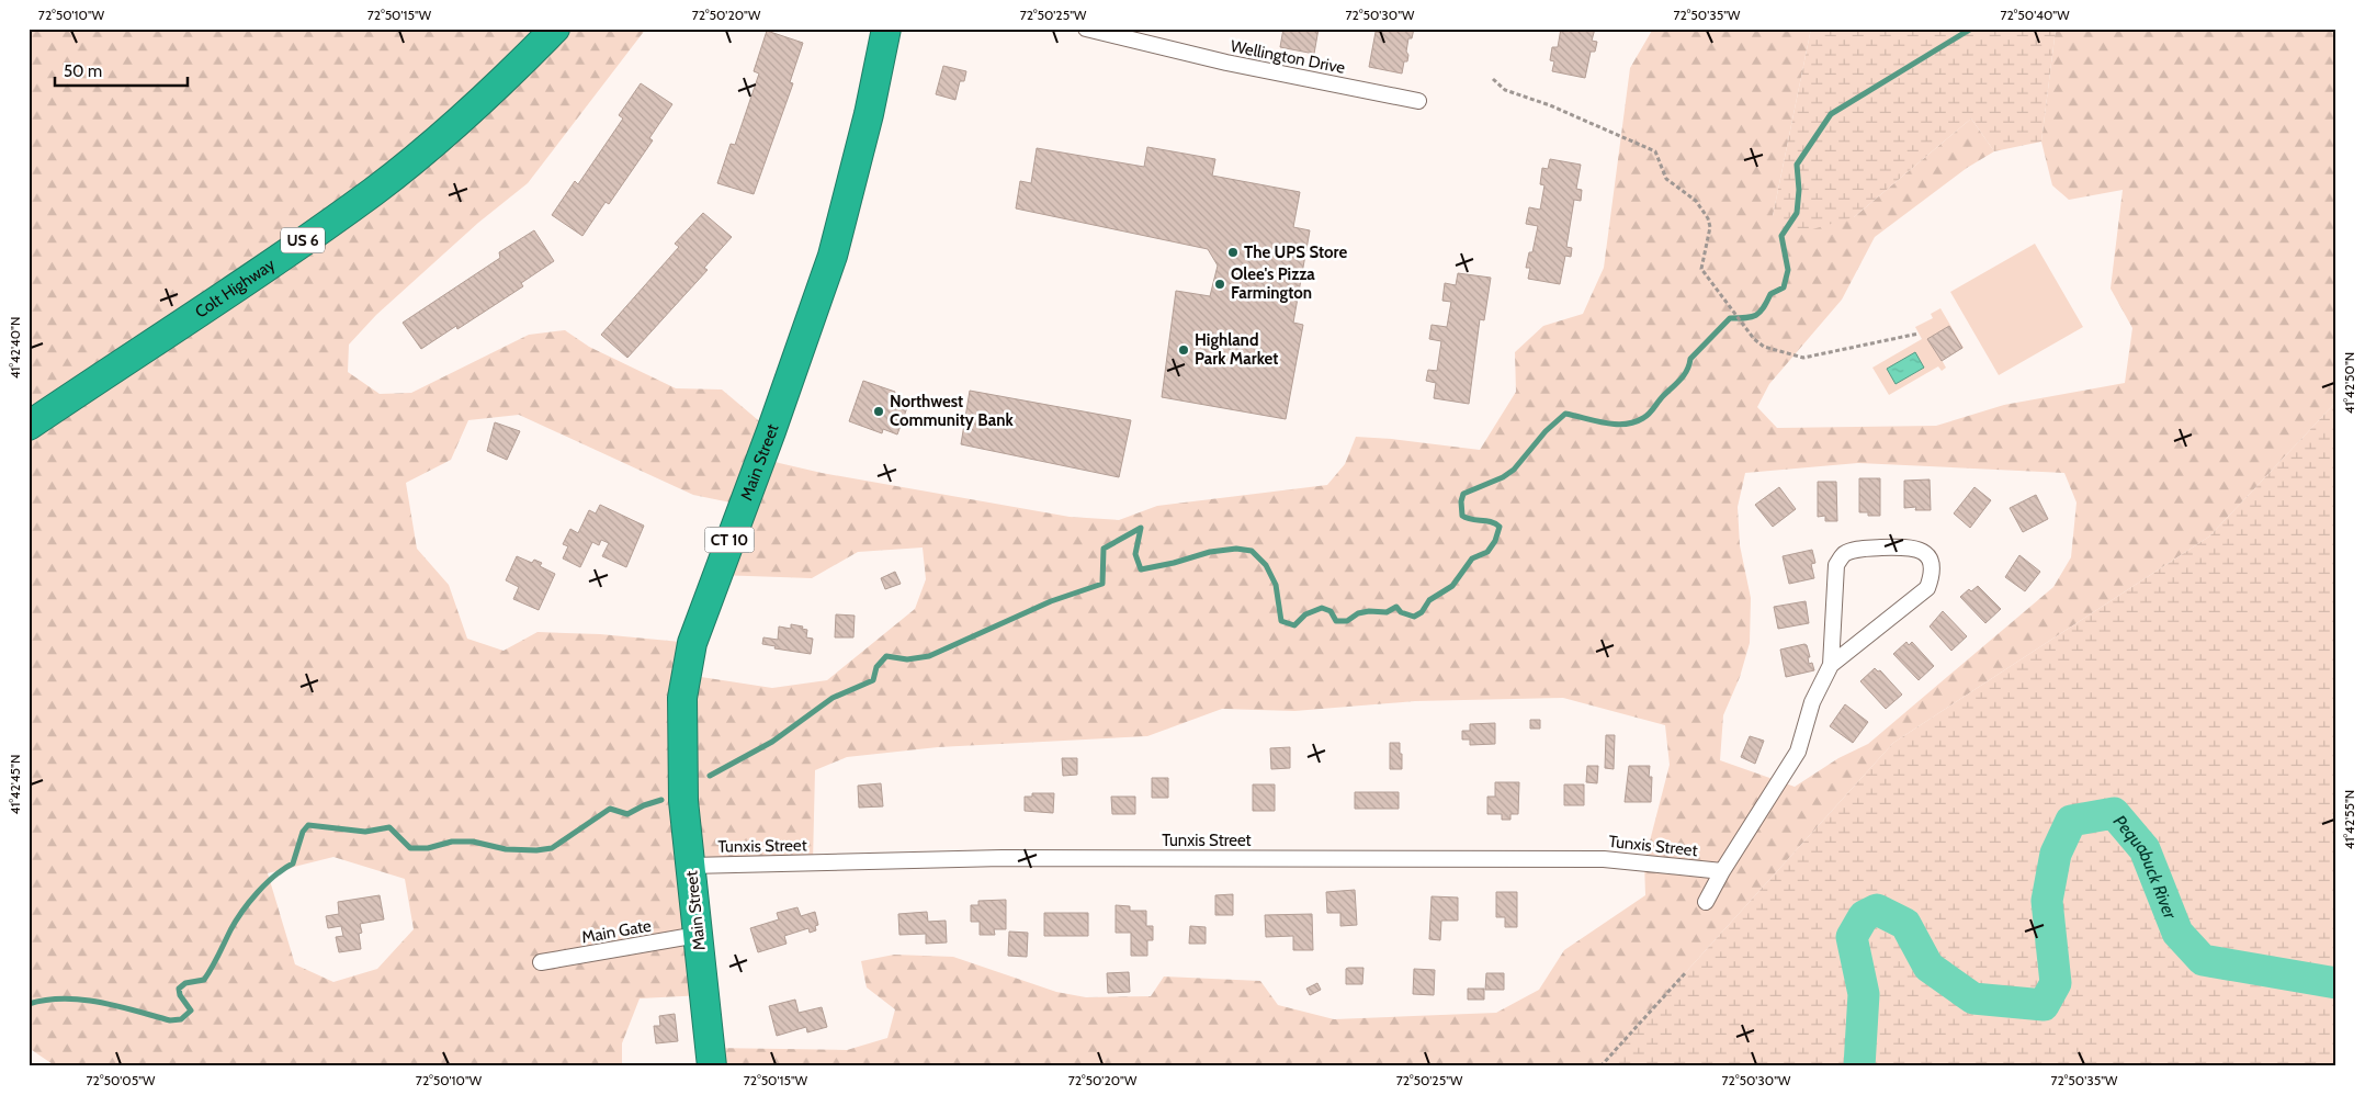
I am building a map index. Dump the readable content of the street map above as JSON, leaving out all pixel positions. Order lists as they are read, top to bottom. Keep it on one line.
{"streets":{"highway":["US 6","Colt Highway","Main Street","CT 10"],"street":["Wellington Drive","Tunxis Street","Main Gate"]},"crossings":[["Main Street","Tunxis Street"],["Main Street","Main Gate"]],"water":["Pequabuck River"],"places":["The UPS Store","Olee's Pizza Farmington","Highland Park Market","Northwest Community Bank"],"scale_bar":"50 m","coordinates":["72°50'10\"W","72°50'15\"W","72°50'20\"W","72°50'25\"W","72°50'30\"W","72°50'35\"W","72°50'40\"W","41°42'40\"N","41°42'50\"N","41°42'45\"N","41°42'55\"N","72°50'05\"W"]}
